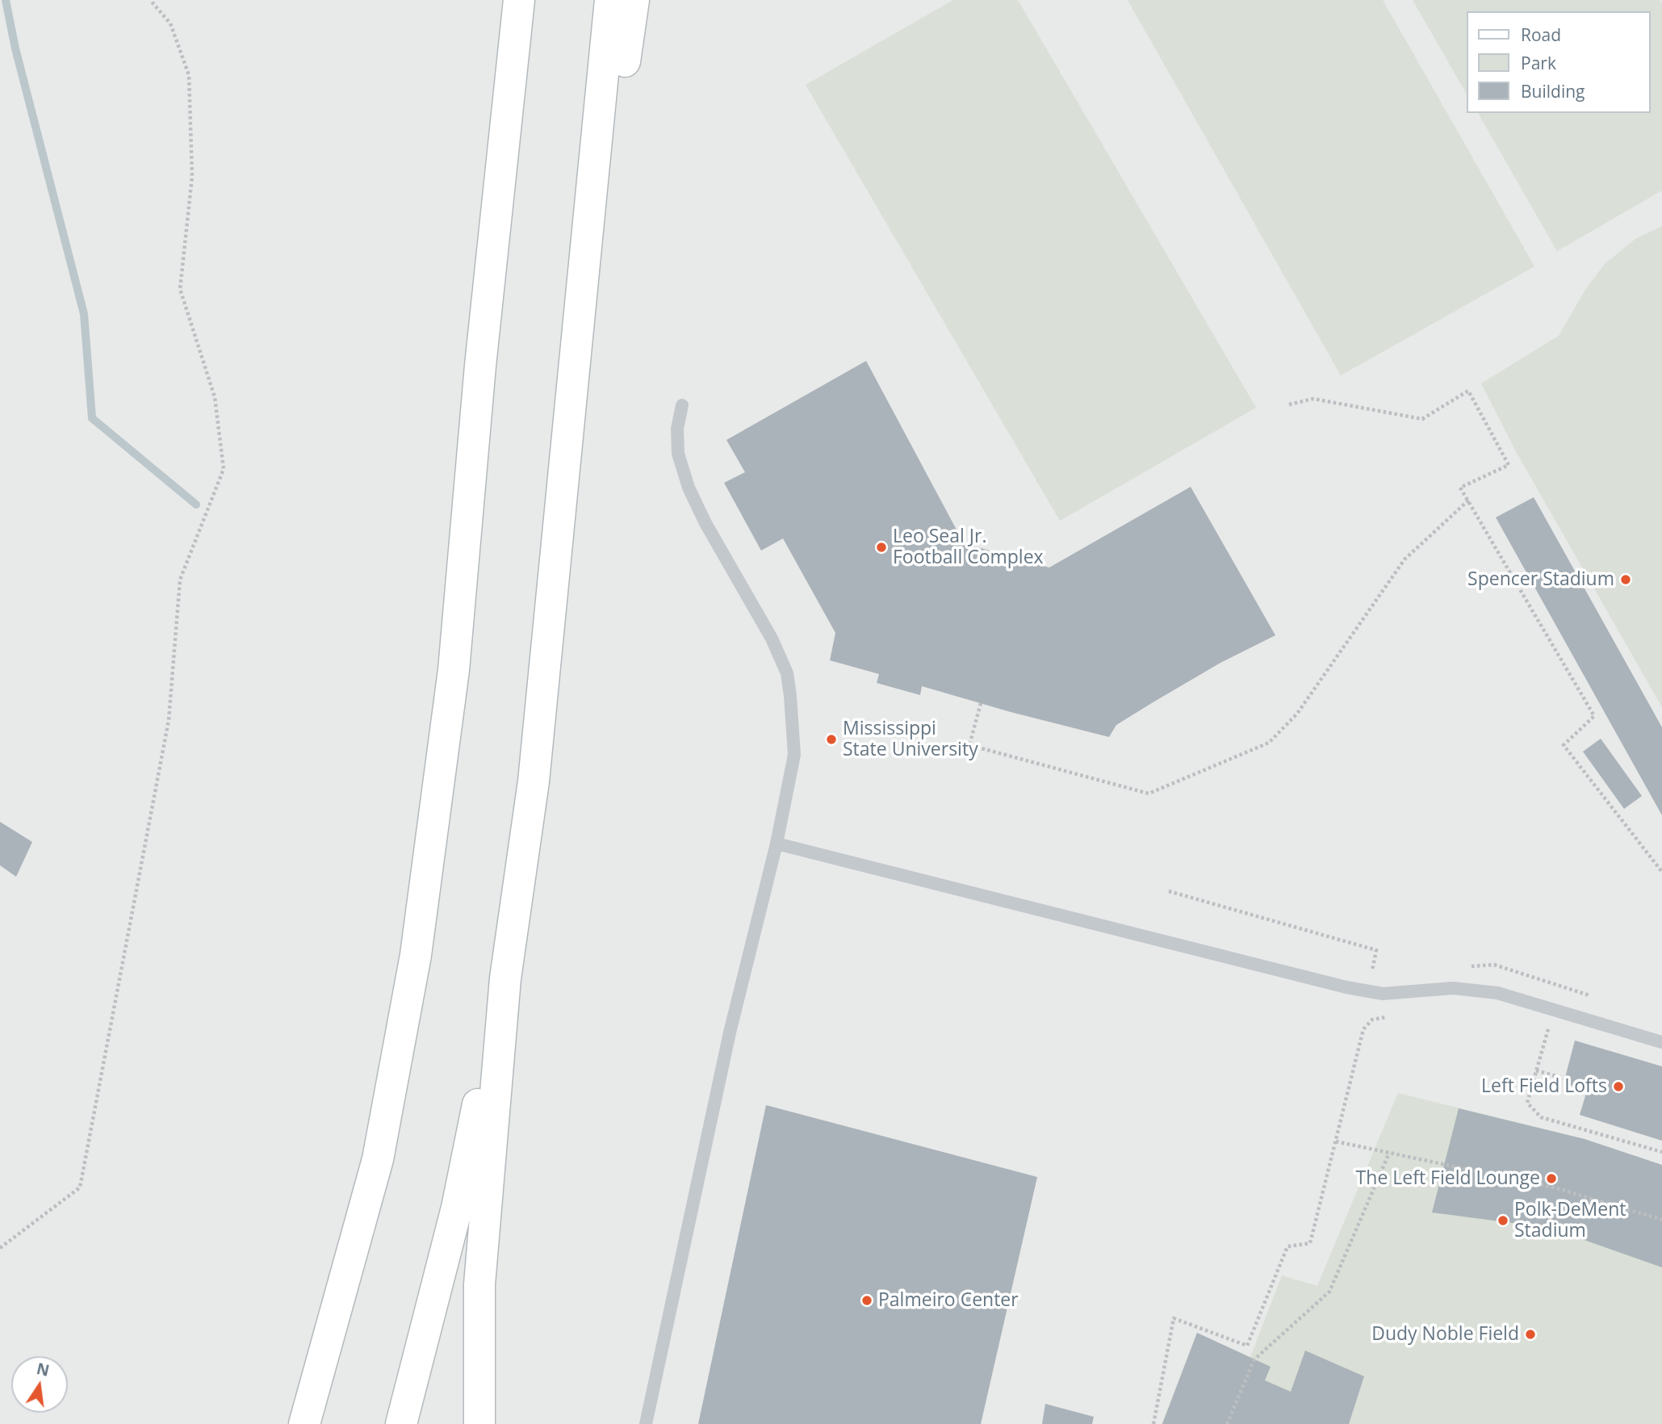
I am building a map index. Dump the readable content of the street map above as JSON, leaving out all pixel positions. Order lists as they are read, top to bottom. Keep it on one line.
{"places":["Leo Seal Jr. Football Complex","Spencer Stadium","Mississippi State University","Left Field Lofts","The Left Field Lounge","Polk-DeMent Stadium","Palmeiro Center","Dudy Noble Field"],"legend":["Road","Park","Building"],"north":"top"}
